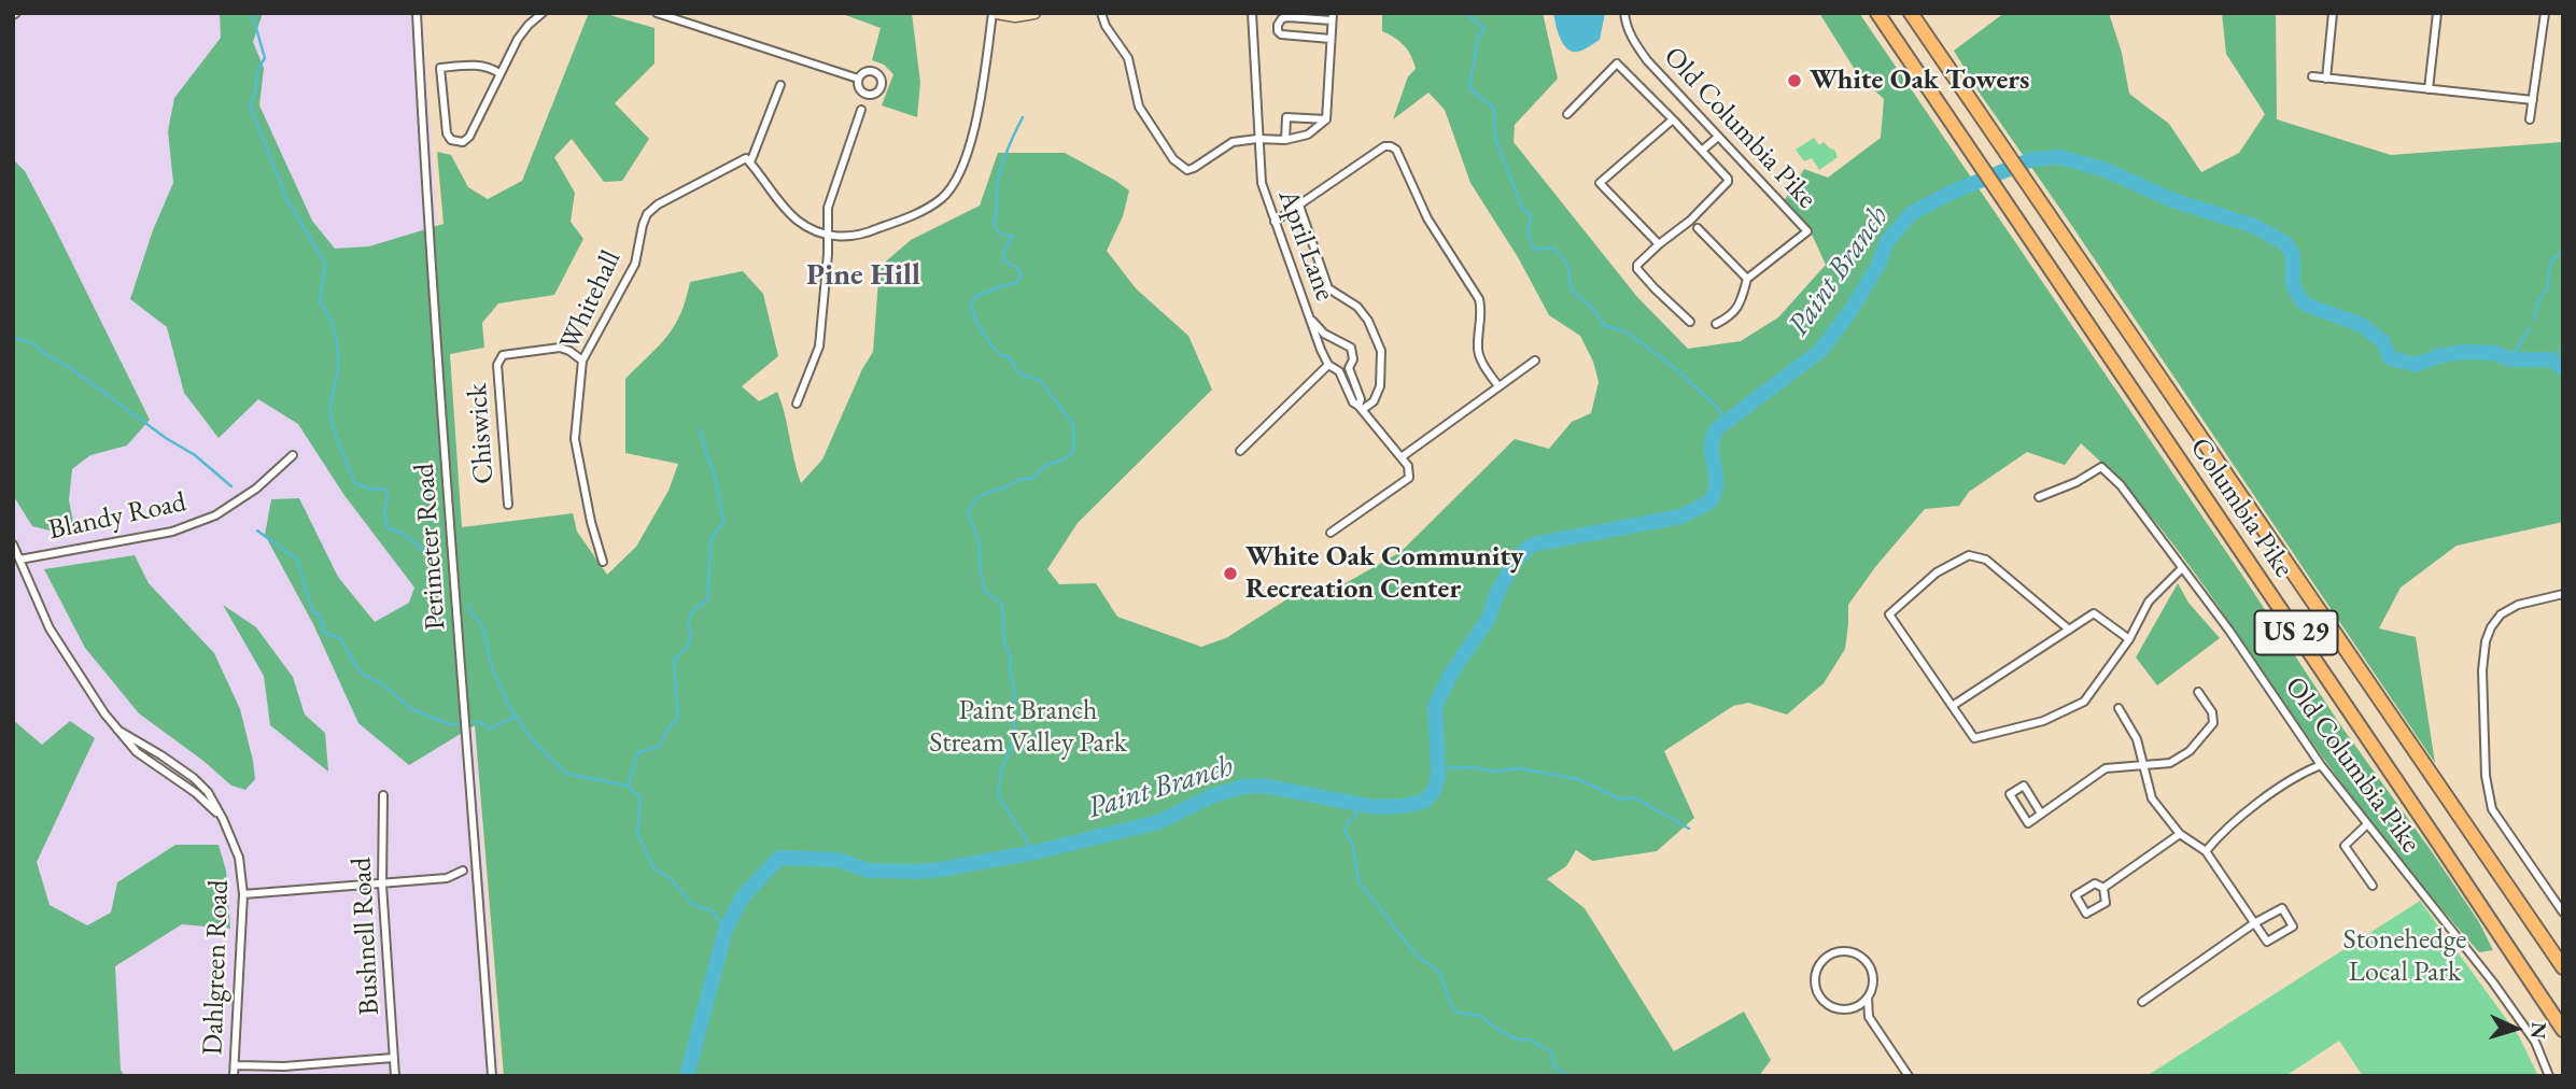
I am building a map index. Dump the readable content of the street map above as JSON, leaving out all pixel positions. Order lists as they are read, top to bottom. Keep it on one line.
{"streets":{"highway":["Columbia Pike","US 29"],"street":["Old Columbia Pike","April Lane","Whitehall","Chiswick","Blandy Road","Perimeter Road","Bushnell Road","Dahlgreen Road"]},"crossings":[["Whitehall","Chiswick"],["Blandy Road","Dahlgreen Road"]],"districts":["Pine Hill"],"water":["Paint Branch"],"parks":["Paint Branch Stream Valley Park","Stonehedge Local Park"],"places":["White Oak Towers","White Oak Community Recreation Center"],"north":"right"}
